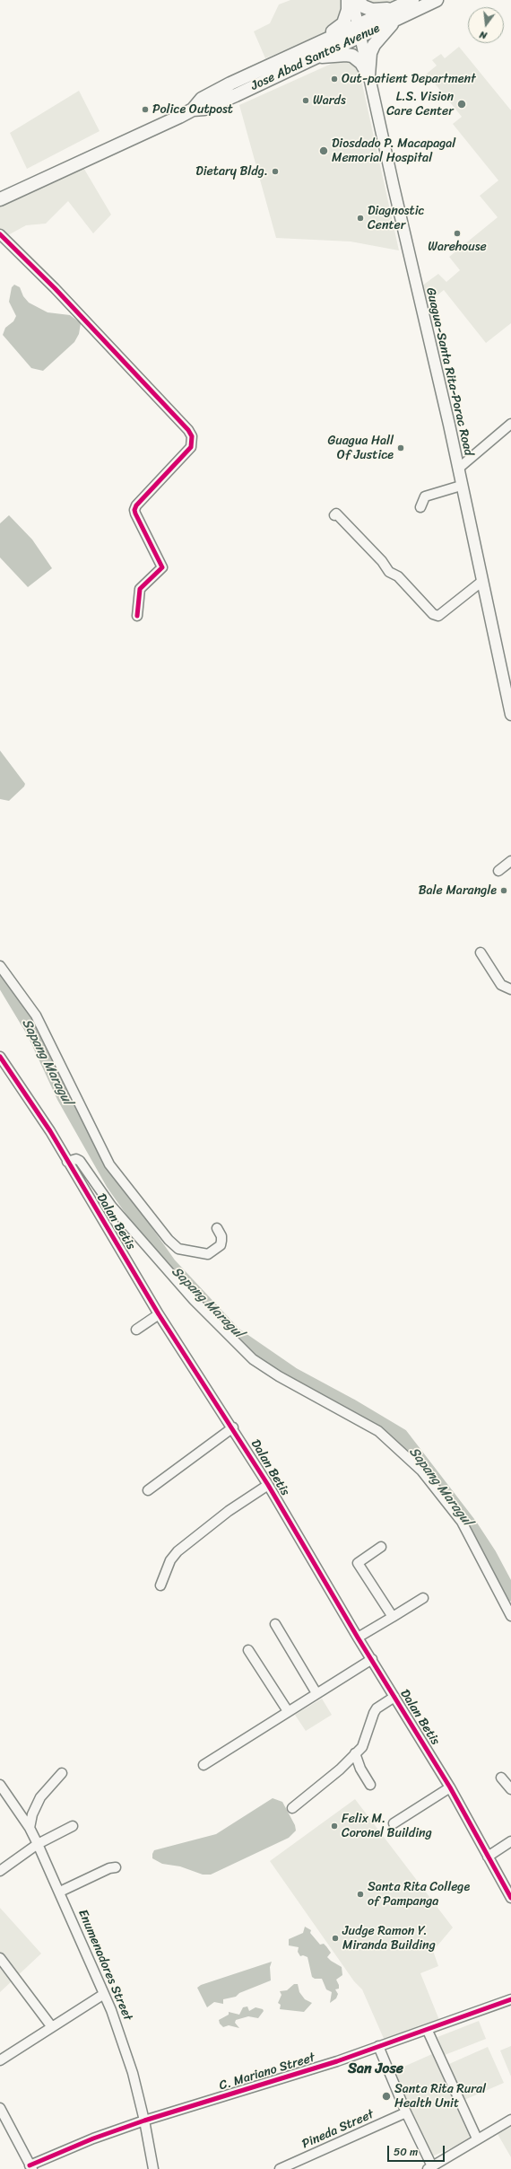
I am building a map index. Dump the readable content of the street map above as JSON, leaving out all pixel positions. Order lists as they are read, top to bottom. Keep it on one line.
{"streets":{"highway":["Jose Abad Santos Avenue"],"main road":["Guagua-Santa Rita-Porac Road"],"street":["Dalan Betis","Enumenadores Street","C. Mariano Street","Pineda Street"]},"crossings":[["Jose Abad Santos Avenue","Guagua-Santa Rita-Porac Road"],["Enumenadores Street","C. Mariano Street"]],"districts":["San Jose"],"water":["Sapang Maragul"],"places":["Out-patient Department","Wards","L.S. Vision Care Center","Police Outpost","Diosdado P. Macapagal Memorial Hospital","Dietary Bldg.","Diagnostic Center","Warehouse","Guagua Hall Of Justice","Bale Marangle","Felix M. Coronel Building","Santa Rita College of Pampanga","Judge Ramon Y. Miranda Building","Santa Rita Rural Health Unit"],"scale_bar":"50 m","north":"bottom"}
